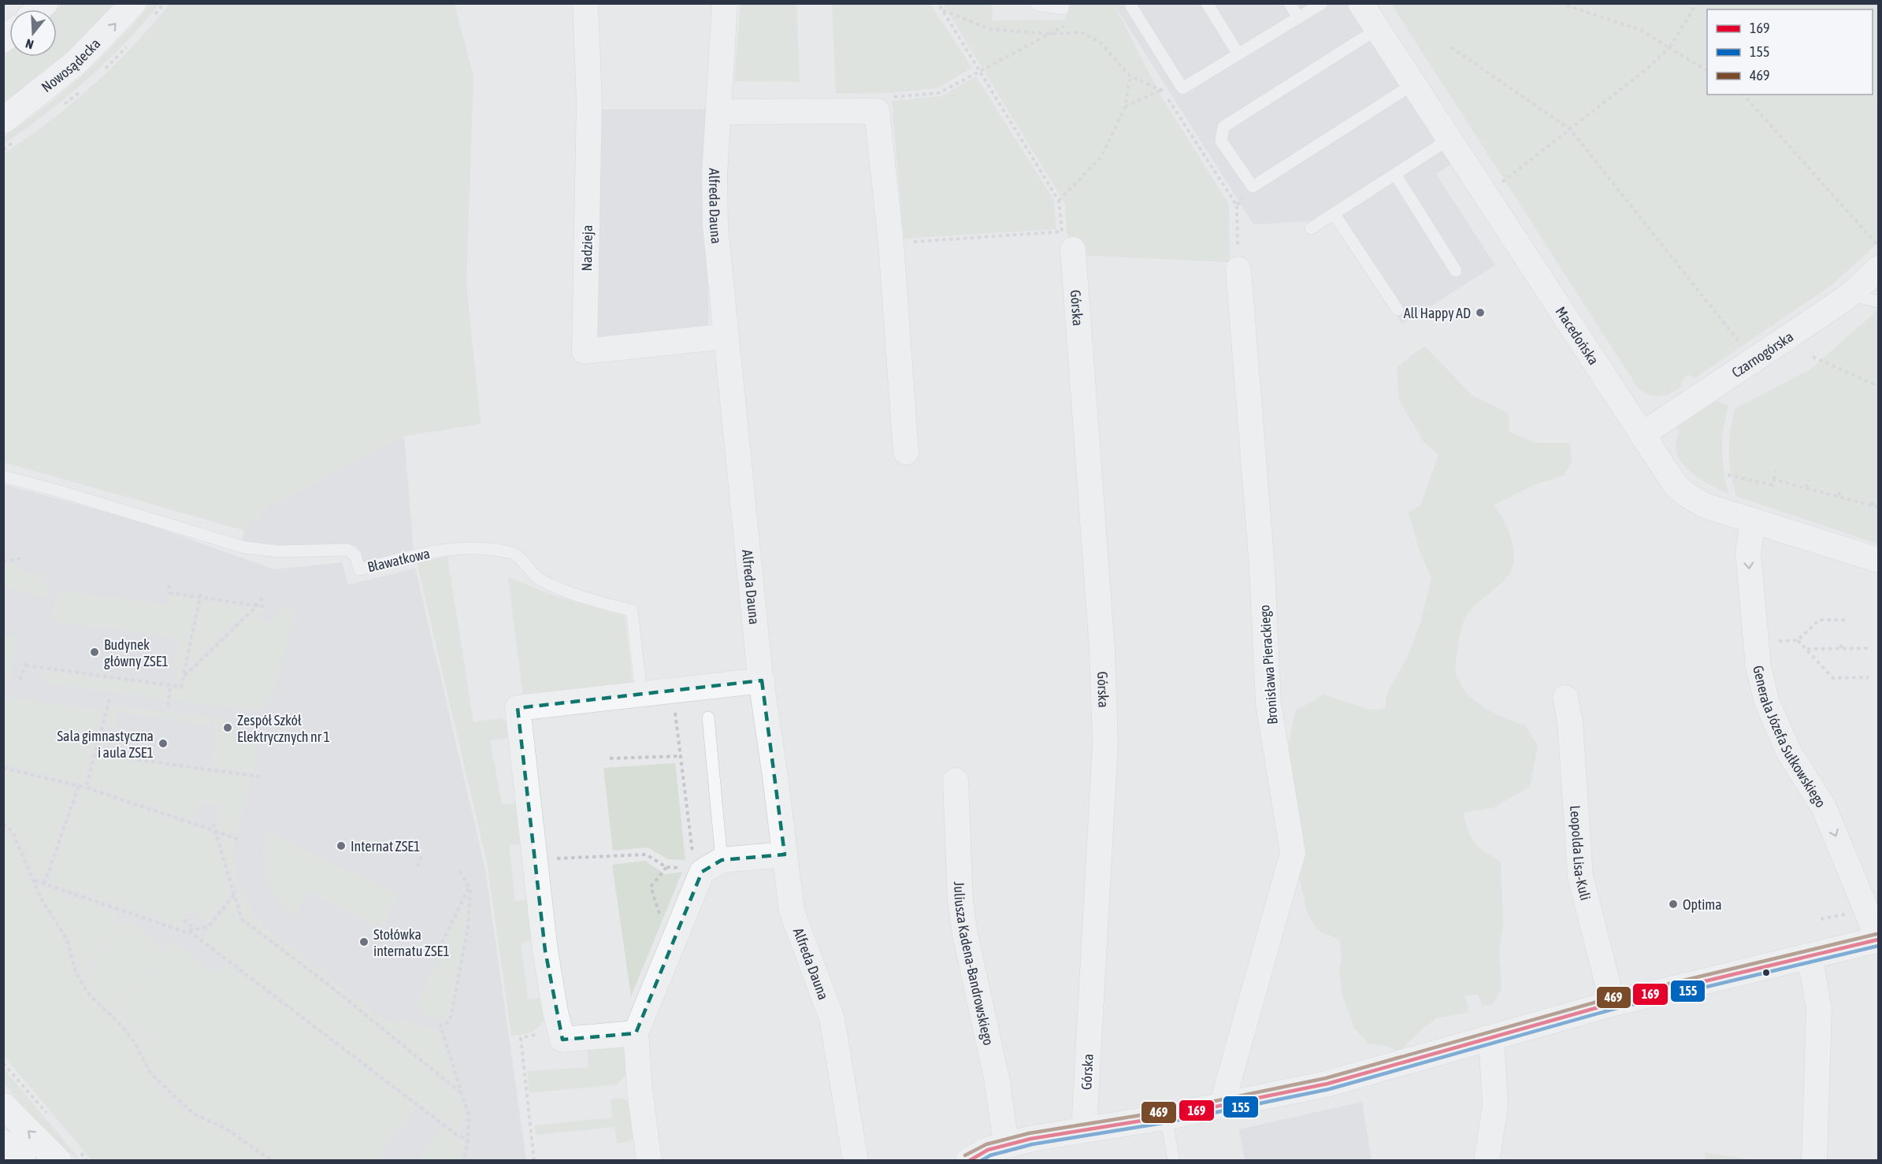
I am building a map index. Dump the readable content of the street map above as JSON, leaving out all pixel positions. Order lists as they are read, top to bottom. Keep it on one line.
{"streets":{"main road":["Nowosądecka"],"street":["Alfreda Dauna","Nadzieja","Górska","Macedońska","Czarnogórska","Bronisława Pierackiego","Generała Józefa Sułkowskiego","Leopolda Lisa-Kuli","Juliusza Kadena-Bandrowskiego"],"lane":["Bławatkowa"]},"crossings":[["Alfreda Dauna","Nadzieja"],["Macedońska","Czarnogórska"],["Macedońska","Generała Józefa Sułkowskiego"]],"one_way":["Nowosądecka","Generała Józefa Sułkowskiego"],"places":["All Happy AD","Budynek główny ZSE1","Zespół Szkół Elektrycznych nr 1","Sala gimnastyczna i aula ZSE1","Internat ZSE1","Optima","Stołówka internatu ZSE1"],"lines":["transit line 469","transit line 169","transit line 155"],"legend":["169","155","469"],"north":"bottom"}
